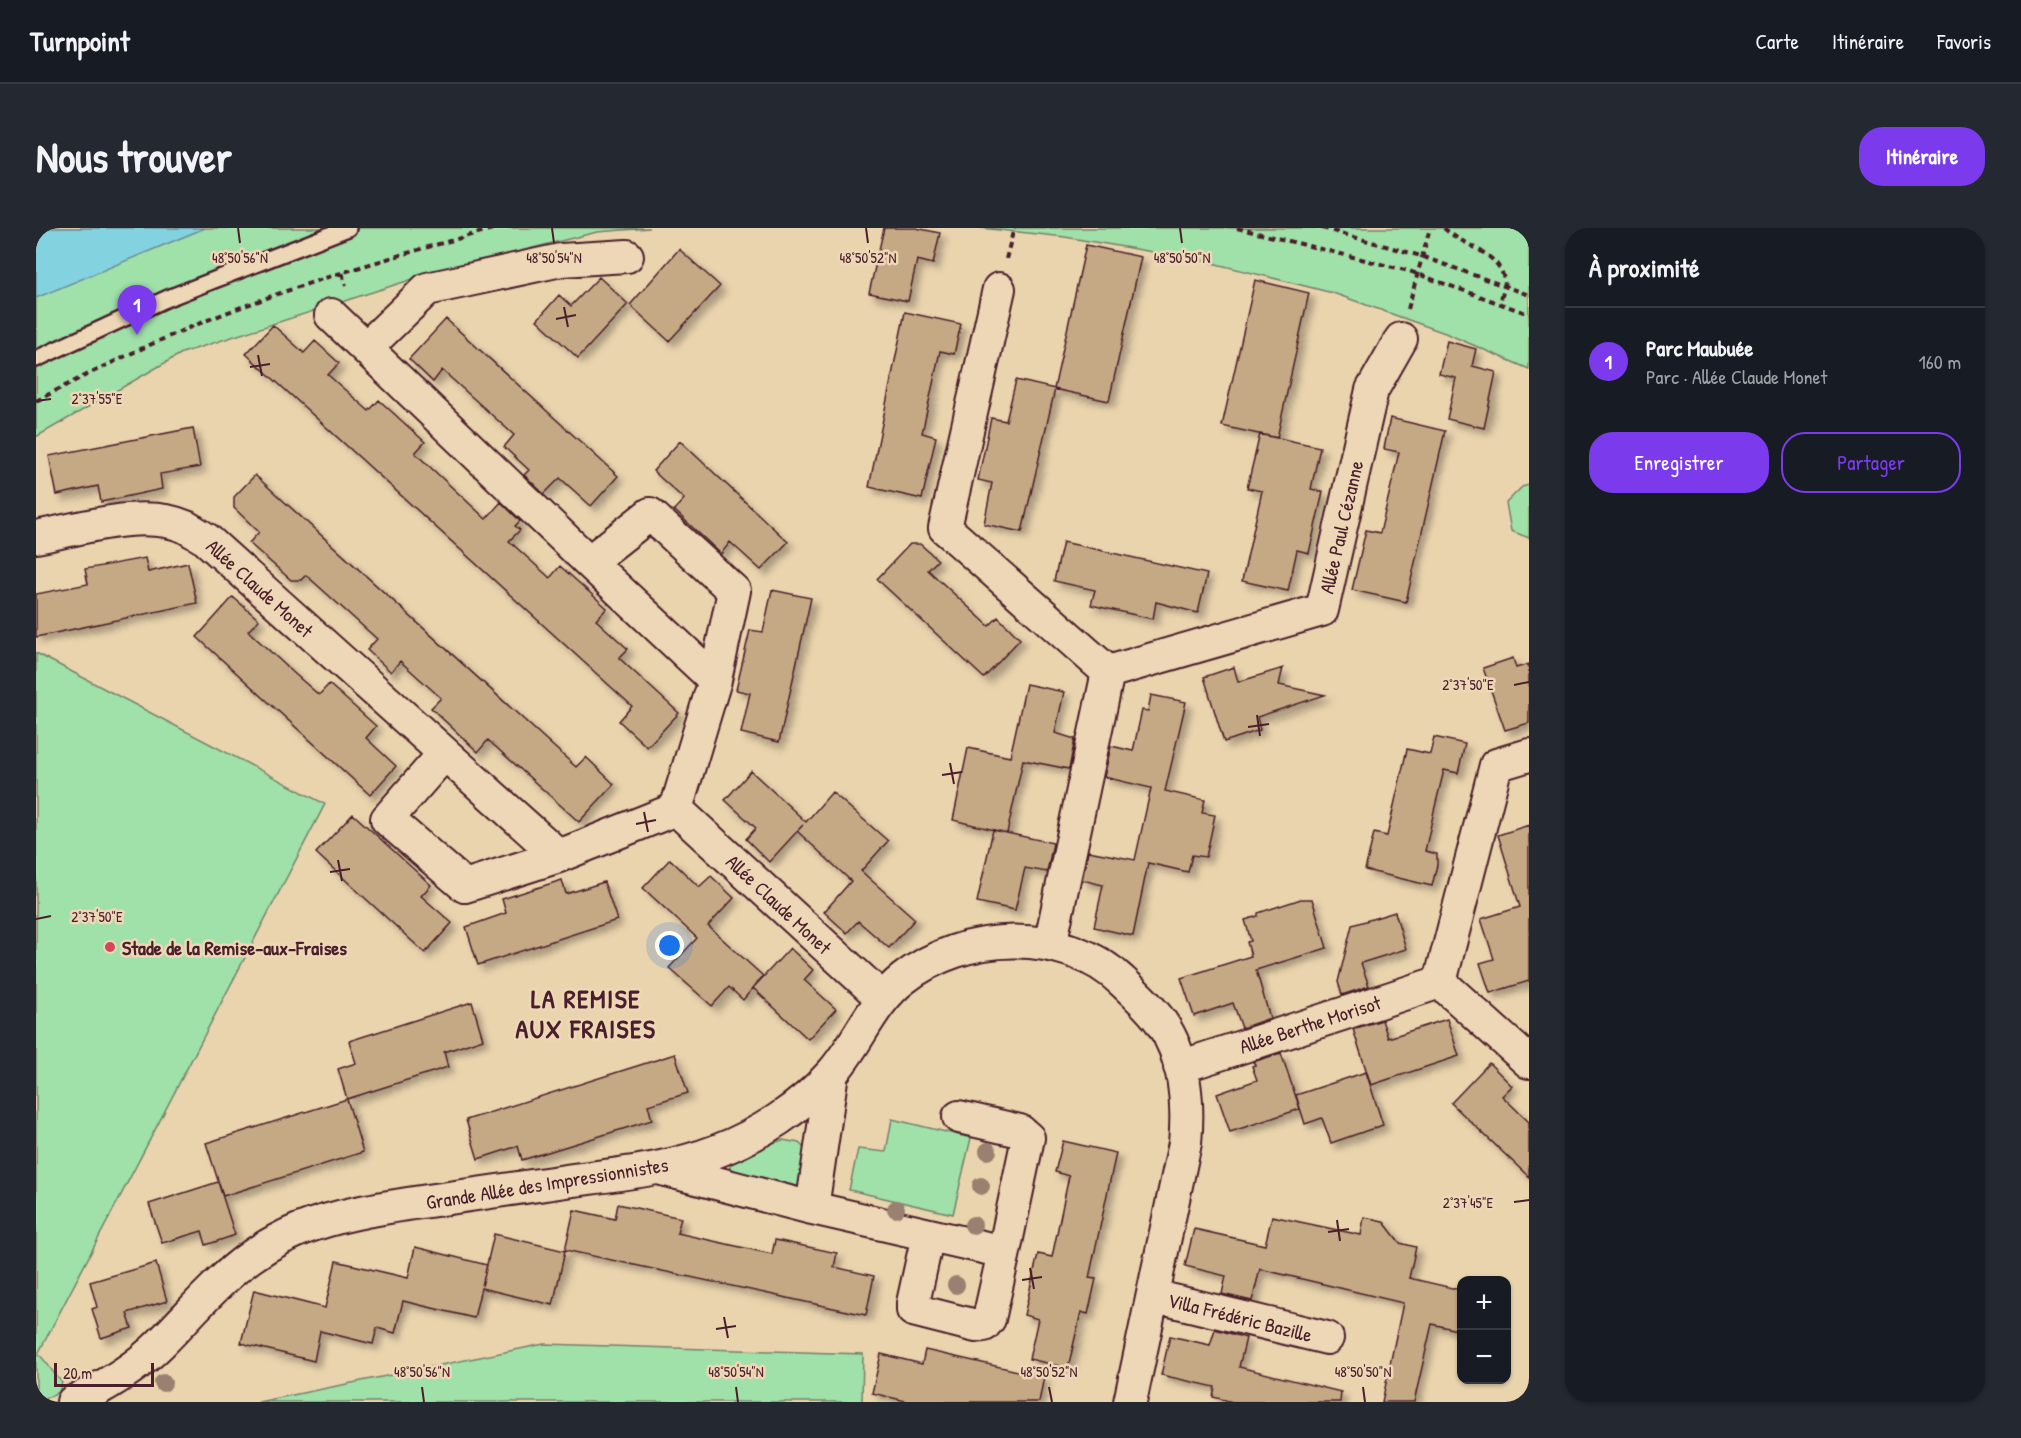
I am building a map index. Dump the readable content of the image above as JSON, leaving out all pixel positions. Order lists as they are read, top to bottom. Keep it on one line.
{"streets":{"street":["Allée Paul Cézanne","Allée Claude Monet","Allée Berthe Morisot","Grande Allée des Impressionnistes","Villa Frédéric Bazille"]},"crossings":[["Allée Claude Monet","Grande Allée des Impressionnistes"],["Allée Berthe Morisot","Grande Allée des Impressionnistes"],["Grande Allée des Impressionnistes","Villa Frédéric Bazille"]],"districts":["LA REMISE AUX FRAISES"],"places":["Stade de la Remise-aux-Fraises"],"scale_bar":"20 m","page":{"header":"Turnpoint","nav":["Carte","Itinéraire","Favoris"],"buttons":["Itinéraire",["Enregistrer","Partager"]],"title":"Nous trouver","heading":"À proximité","pins":"1","list":[{"mark":"1","name":"Parc Maubuée","note":"Parc · Allée Claude Monet","value":"160 m"}],"map_buttons":["+","−"],"scale":"20 m"},"coordinates":["48°50'56\"N","48°50'54\"N","48°50'52\"N","48°50'50\"N","2°37'55\"E","2°37'50\"E","2°37'45\"E"]}
